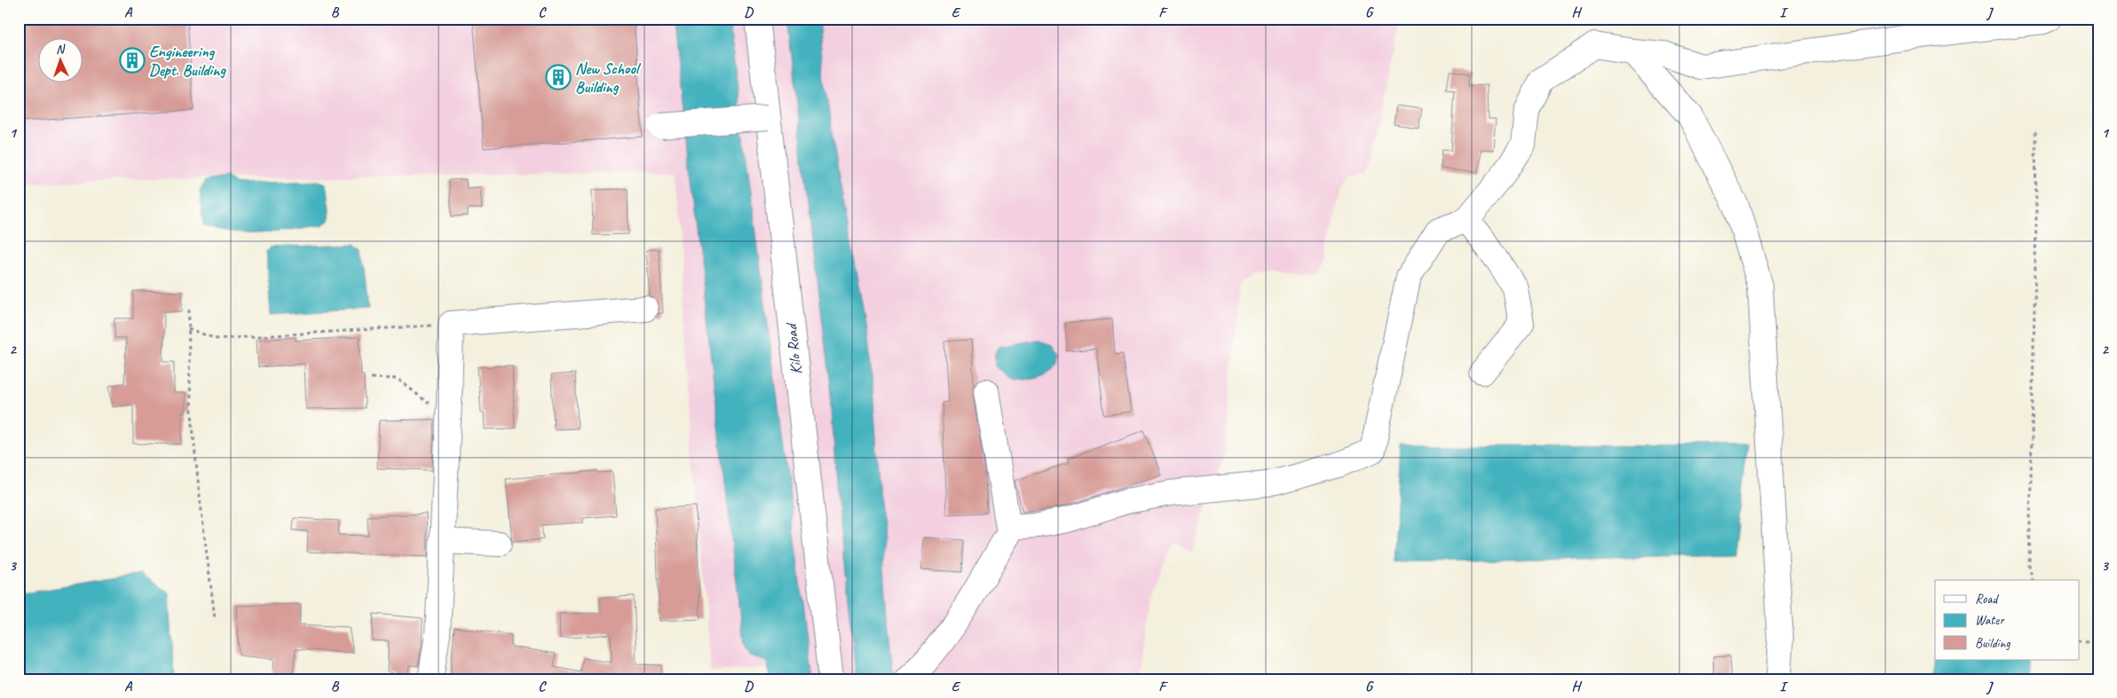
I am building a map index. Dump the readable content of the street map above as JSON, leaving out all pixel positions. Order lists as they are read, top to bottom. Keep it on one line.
{"streets":{"street":["Kilo Road"]},"places":{"building":["Engineering Dept. Building","New School Building"]},"legend":["Road","Water","Building"],"north":"top","grid":{"columns":["A","B","C","D","E","F","G","H","I","J"],"rows":["1","2","3"]}}
